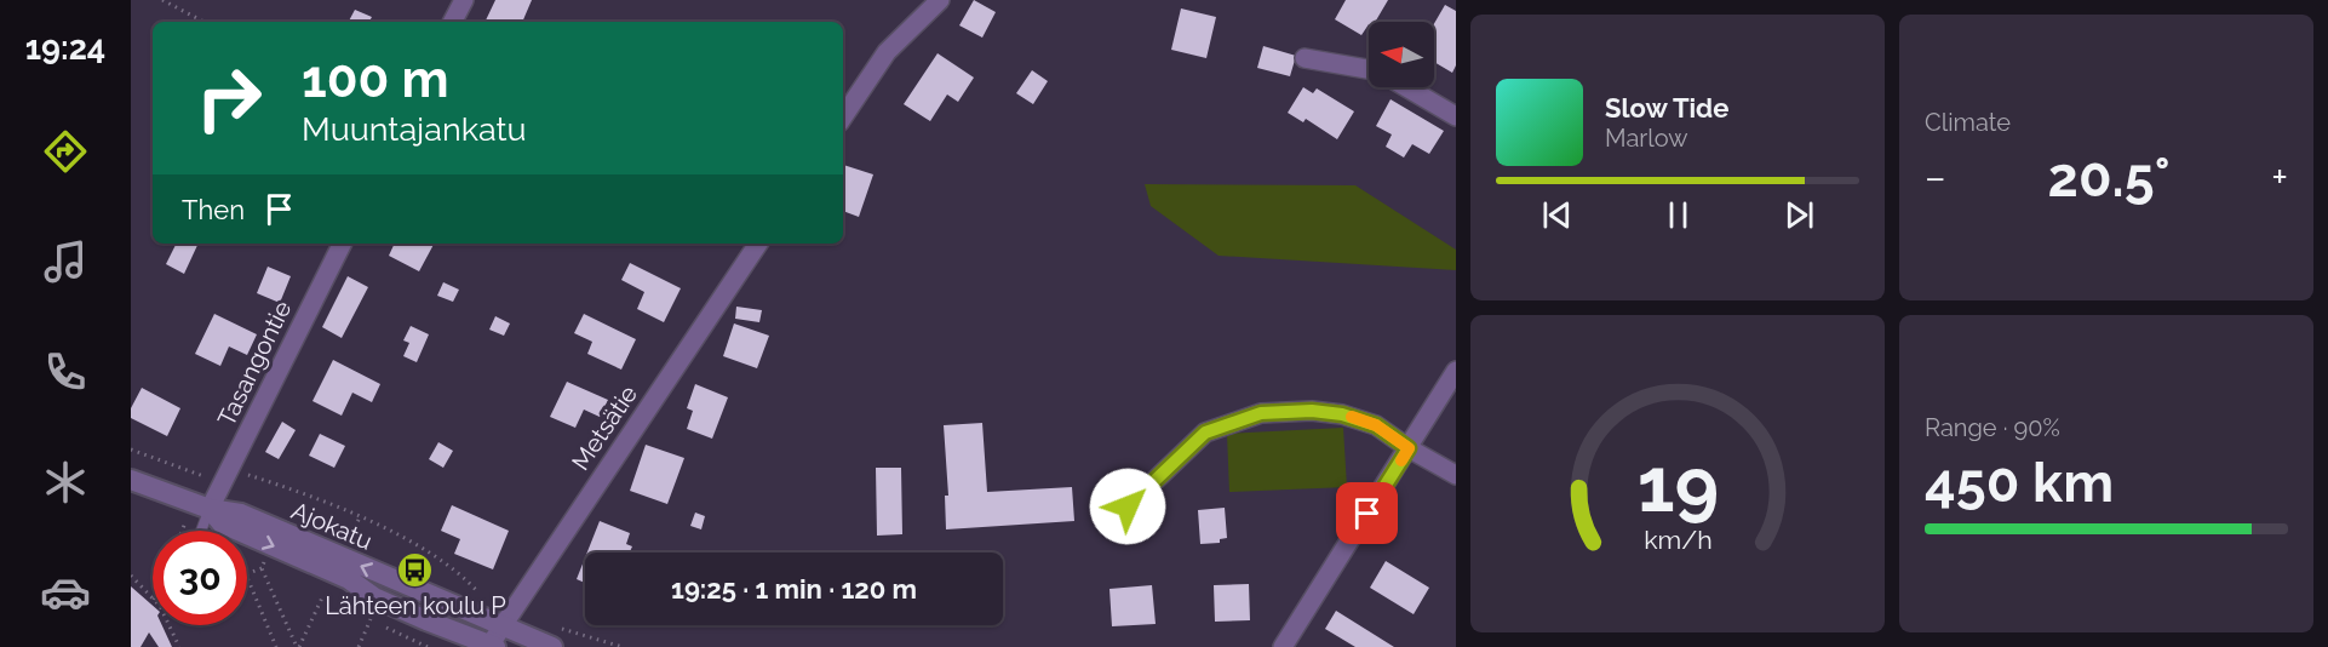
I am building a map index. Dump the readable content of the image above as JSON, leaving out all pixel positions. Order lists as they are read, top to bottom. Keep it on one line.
{"streets":{"street":["Tasangontie","Metsätie","Ajokatu"]},"crossings":[["Tasangontie","Ajokatu"],["Metsätie","Ajokatu"]],"places":{"bus stop":["Lähteen koulu P"]},"north":"left","page":{"tabs":"19:24","tile":["Climate",["Range · 90%","450 km"]],"turn":["100 m","Muuntajankatu"],"song":["Slow Tide","Marlow"],"heat":["−","20.5°","+"],"then":"Then","limit":"30","trip":"19:25 · 1 min · 120 m","gauge":["19","km/h"]}}
